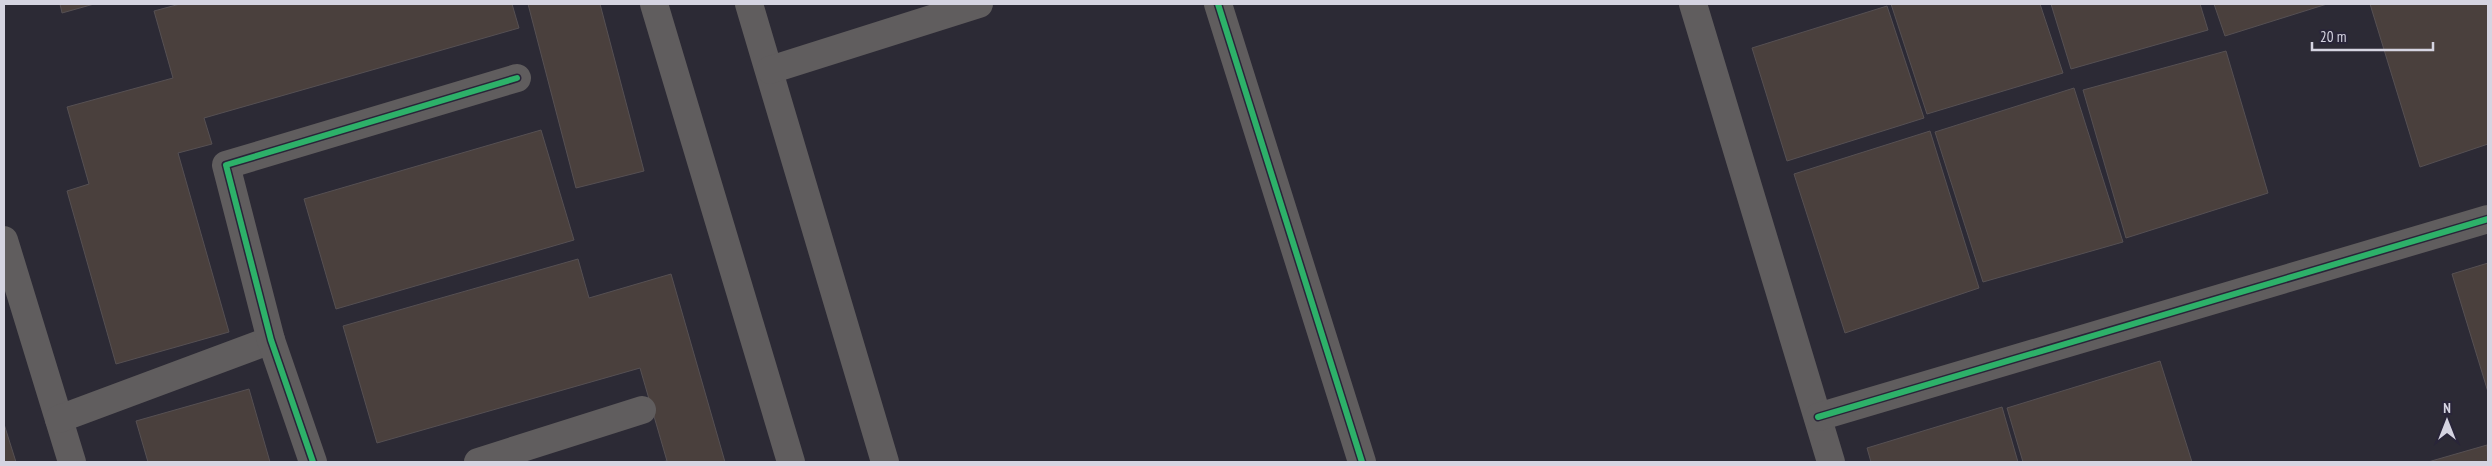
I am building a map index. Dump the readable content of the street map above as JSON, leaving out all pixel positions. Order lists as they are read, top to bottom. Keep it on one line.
{"scale_bar":"20 m","north":"top"}
